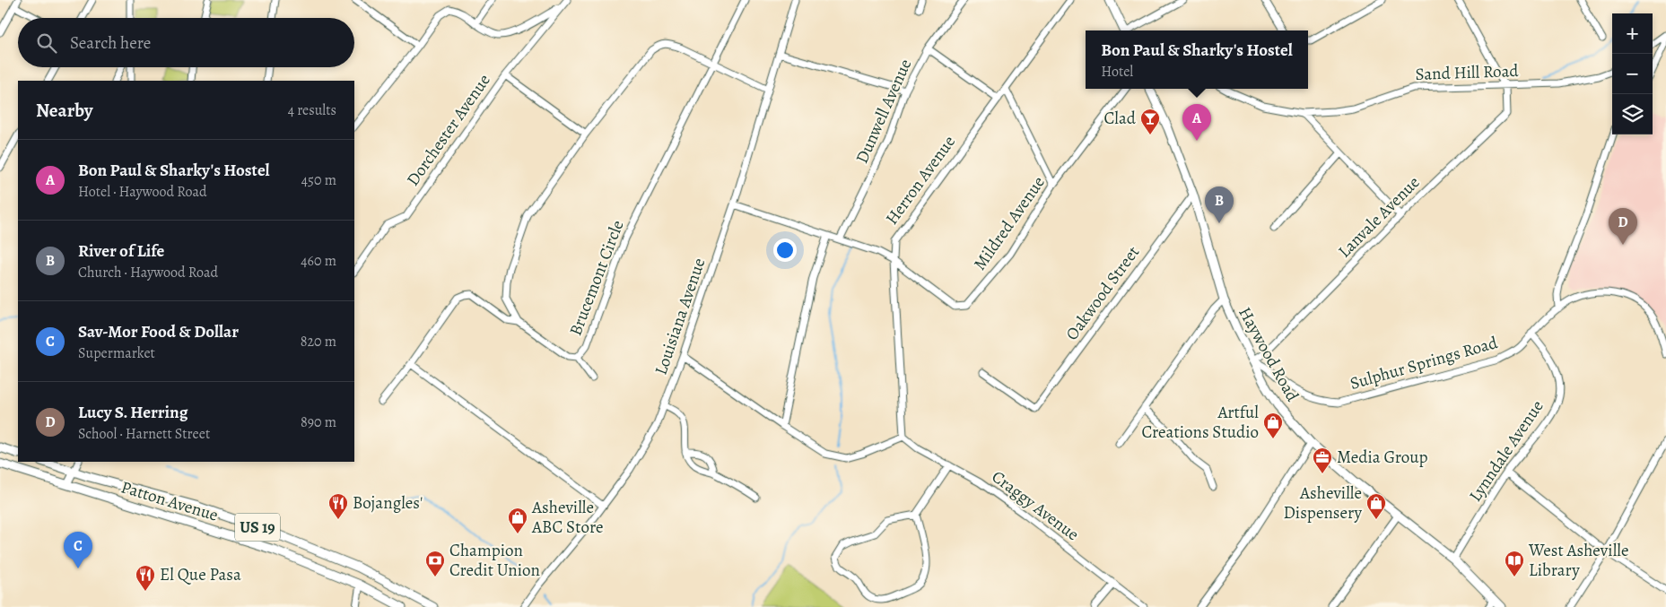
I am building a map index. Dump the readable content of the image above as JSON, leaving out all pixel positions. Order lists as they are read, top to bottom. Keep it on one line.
{"streets":{"main road":["Haywood Road","Patton Avenue","US 19"],"street":["Sand Hill Road","Dunwell Avenue","Dorchester Avenue","Herron Avenue","Lanvale Avenue","Mildred Avenue","Brucemont Circle","Oakwood Street","Louisiana Avenue","Sulphur Springs Road","Lynndale Avenue","Craggy Avenue"]},"crossings":[["Sand Hill Road","Lanvale Avenue"],["Dunwell Avenue","Mildred Avenue"],["Herron Avenue","Mildred Avenue"],["Herron Avenue","Craggy Avenue"],["Lanvale Avenue","Haywood Road"],["Lanvale Avenue","Sulphur Springs Road"],["Mildred Avenue","Louisiana Avenue"],["Brucemont Circle","Louisiana Avenue"],["Oakwood Street","Haywood Road"],["Haywood Road","Sulphur Springs Road"],["Haywood Road","Lynndale Avenue"],["Sulphur Springs Road","Lynndale Avenue"]],"places":{"bar":["Clad"],"shop":["Artful Creations Studio","Asheville Dispensery","Asheville ABC Store"],"office":["Media Group"],"restaurant":["Bojangles'","El Que Pasa"],"bank":["Champion Credit Union"],"library":["West Asheville Library"]},"page":{"map_buttons":["+","−"],"search":"Search here","popup":["Bon Paul & Sharky's Hostel","Hotel"],"heading":["Nearby","4 results"],"pins":["A","B","D","C"],"list":[{"mark":"A","name":"Bon Paul & Sharky's Hostel","note":"Hotel · Haywood Road","value":"450 m"},{"mark":"B","name":"River of Life","note":"Church · Haywood Road","value":"460 m"},{"mark":"C","name":"Sav-Mor Food & Dollar","note":"Supermarket","value":"820 m"},{"mark":"D","name":"Lucy S. Herring","note":"School · Harnett Street","value":"890 m"}]}}
